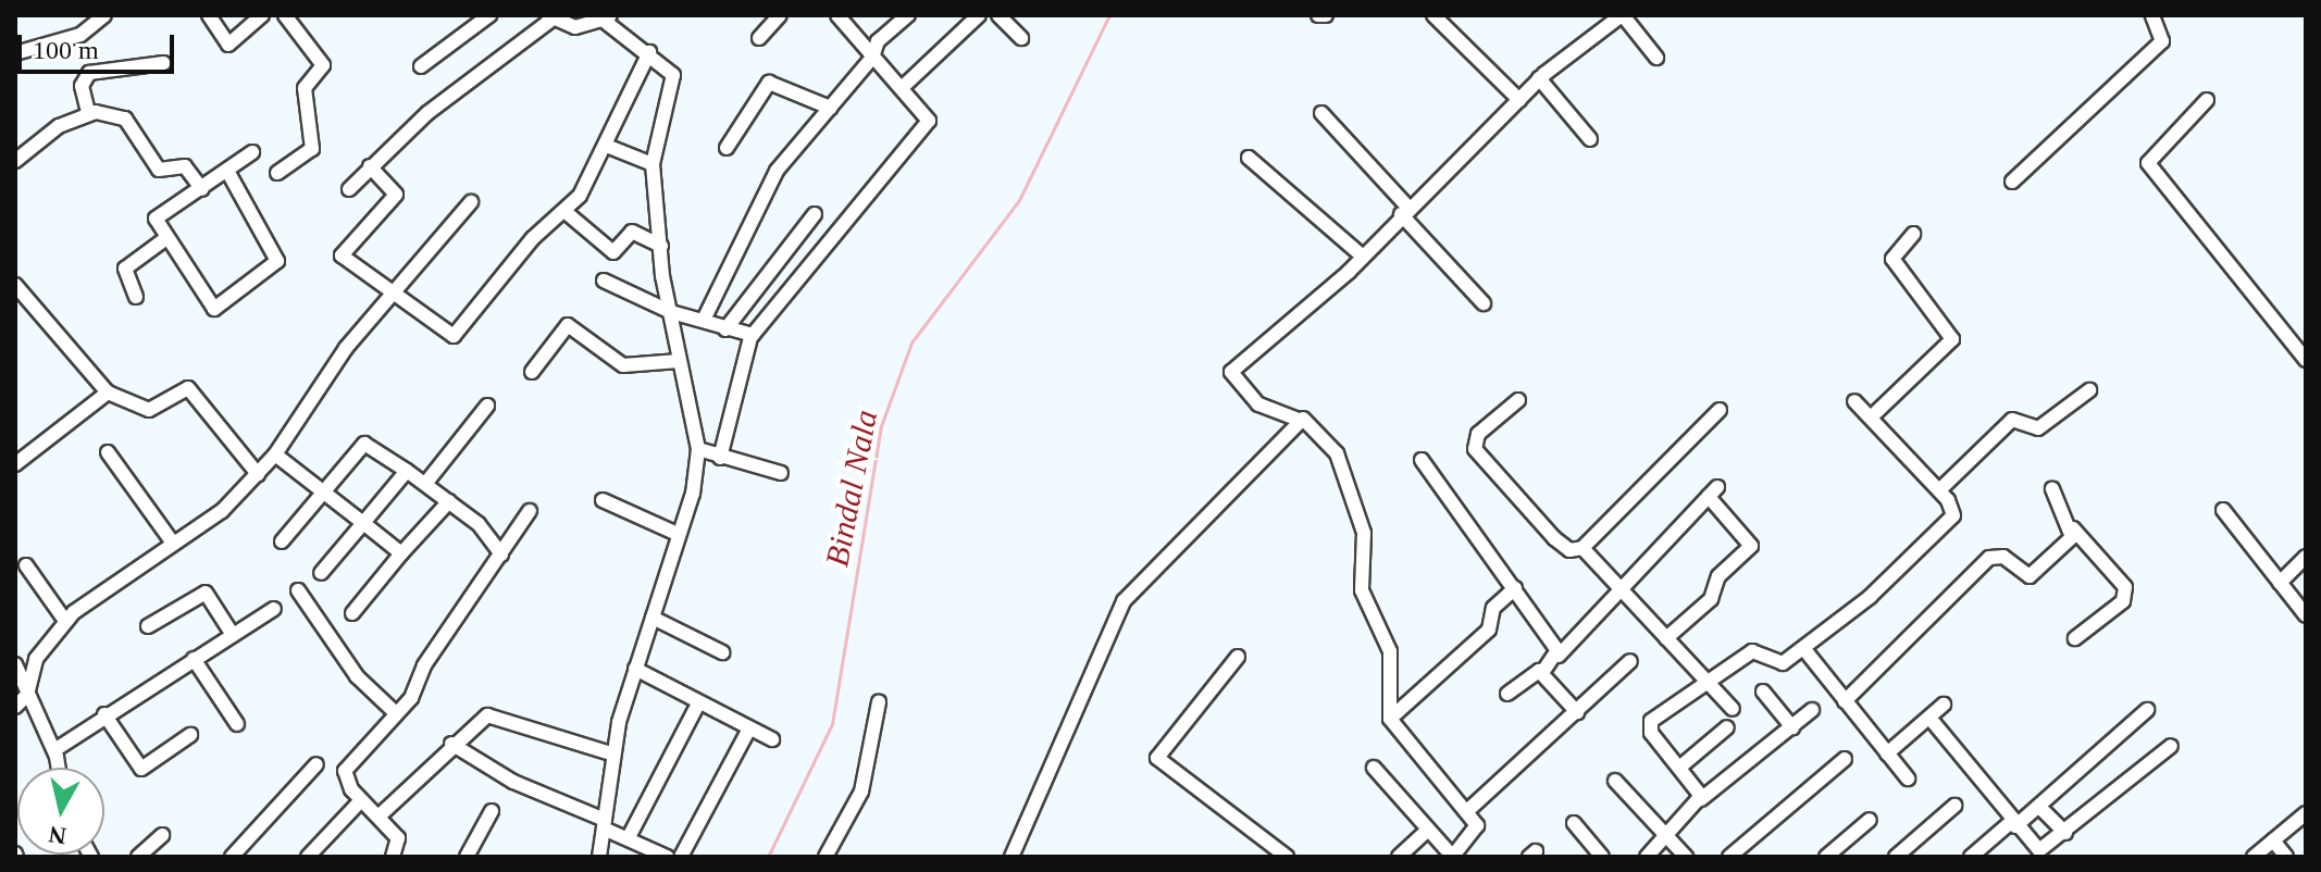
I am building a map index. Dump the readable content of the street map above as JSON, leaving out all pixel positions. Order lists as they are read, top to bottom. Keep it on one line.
{"water":["Bindal Nala"],"scale_bar":"100 m","north":"bottom"}
